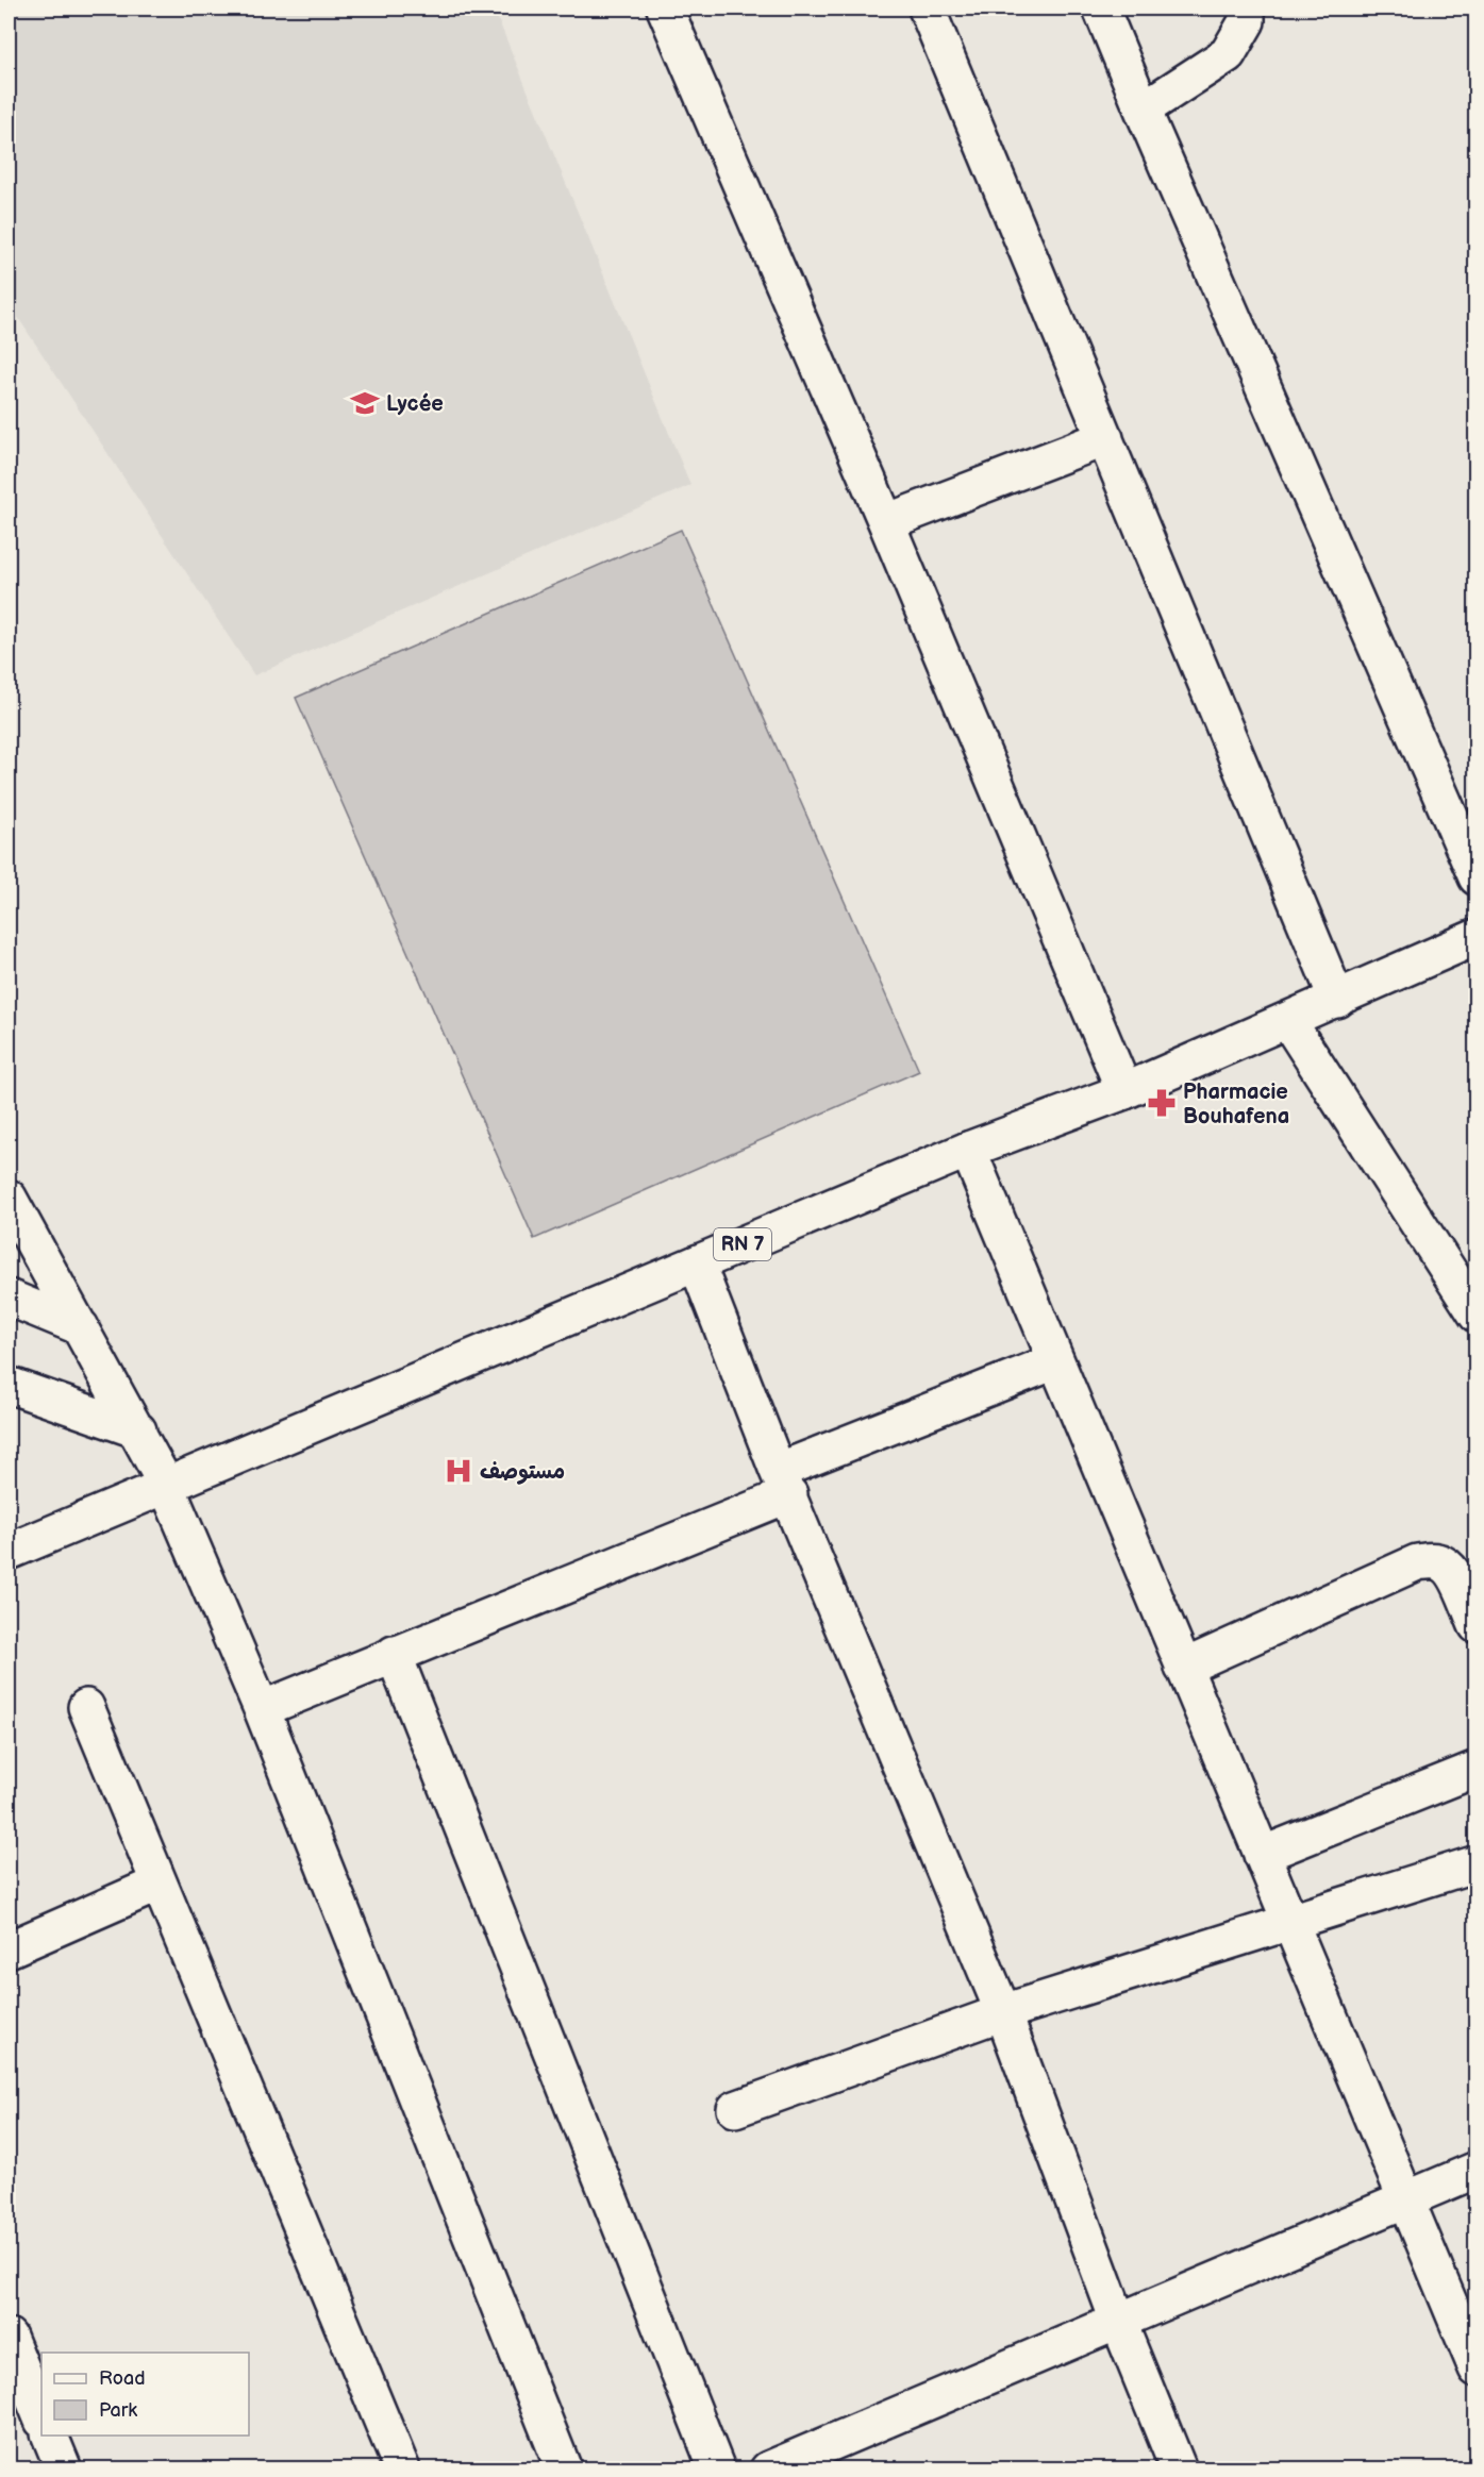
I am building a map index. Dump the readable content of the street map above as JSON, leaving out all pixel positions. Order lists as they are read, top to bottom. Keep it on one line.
{"streets":{"street":["RN 7"]},"places":{"school or university":["Lycée"],"pharmacy":["Pharmacie Bouhafena"],"hospital":["مستوصف"]},"legend":["Road","Park"]}
